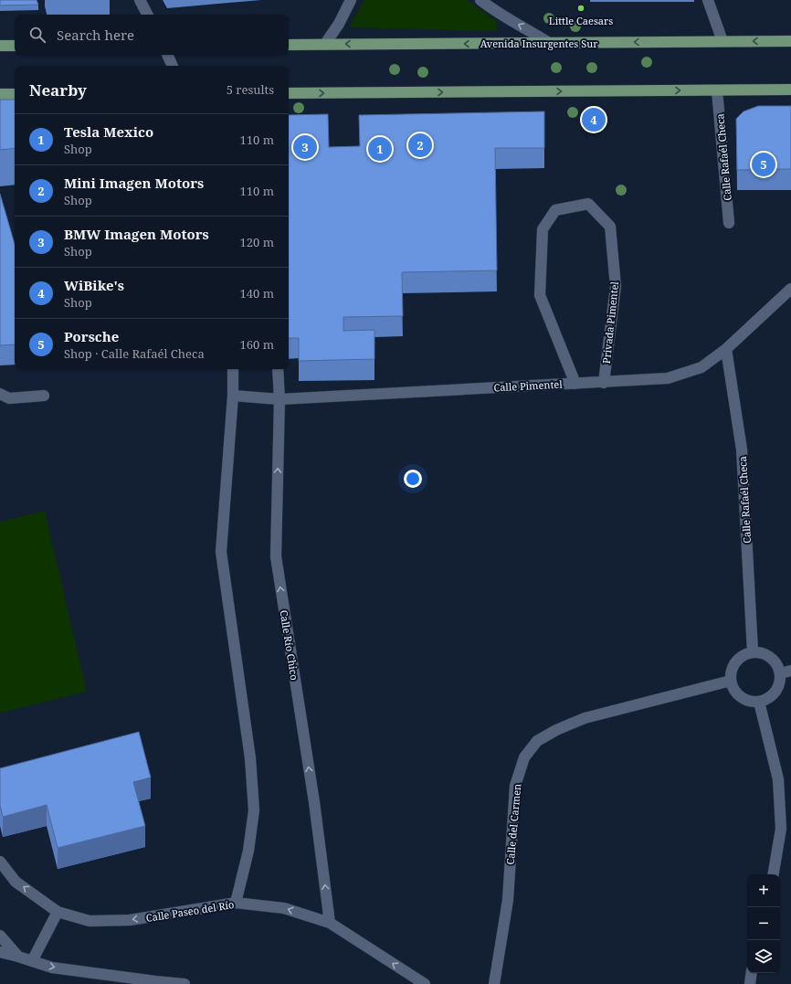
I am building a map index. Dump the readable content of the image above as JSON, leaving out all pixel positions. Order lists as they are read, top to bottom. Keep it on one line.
{"streets":{"main road":["Avenida Insurgentes Sur"],"street":["Calle Rafaél Checa","Privada Pimentel","Calle Pimentel","Calle Río Chico","Calle del Carmen","Calle Paseo del Río"]},"crossings":[["Calle Rafaél Checa","Calle Pimentel"],["Calle Rafaél Checa","Calle del Carmen"],["Privada Pimentel","Calle Pimentel"],["Calle Pimentel","Calle Río Chico"],["Calle Río Chico","Calle Paseo del Río"]],"places":["Little Caesars"],"page":{"search":"Search here","heading":["Nearby","5 results"],"pins":["4","2","3","1","5"],"list":[{"mark":"1","name":"Tesla Mexico","note":"Shop","value":"110 m"},{"mark":"2","name":"Mini Imagen Motors","note":"Shop","value":"110 m"},{"mark":"3","name":"BMW Imagen Motors","note":"Shop","value":"120 m"},{"mark":"4","name":"WiBike's","note":"Shop","value":"140 m"},{"mark":"5","name":"Porsche","note":"Shop · Calle Rafaél Checa","value":"160 m"}],"map_buttons":["+","−"]}}
